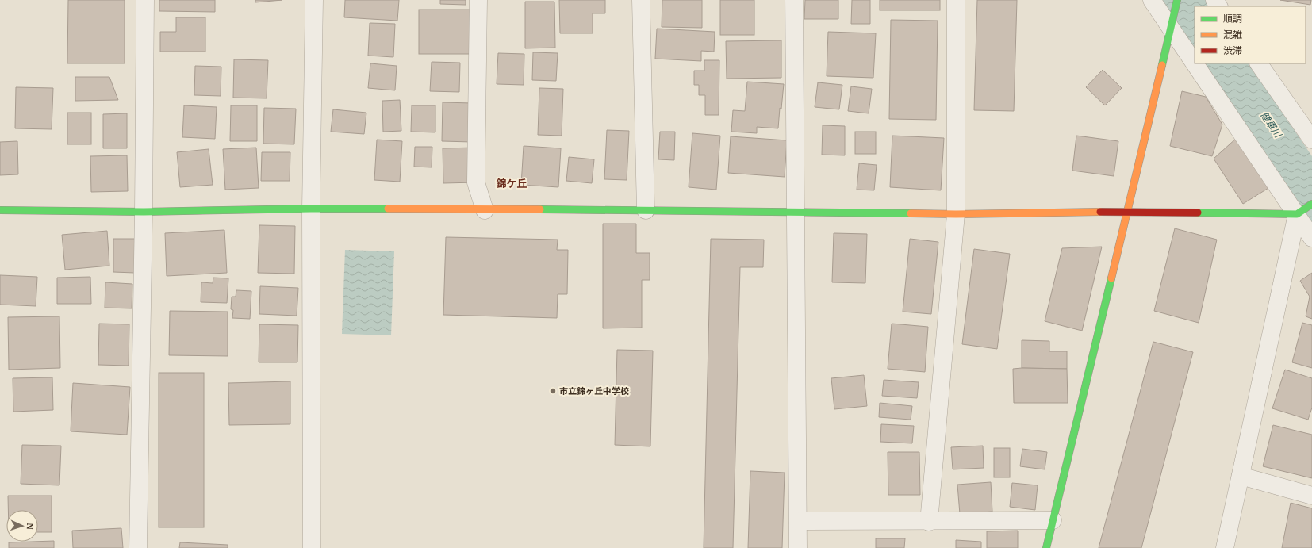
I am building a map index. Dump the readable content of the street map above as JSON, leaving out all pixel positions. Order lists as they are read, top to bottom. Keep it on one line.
{"districts":["錦ケ丘"],"water":["健軍川"],"places":["市立錦ヶ丘中学校"],"legend":["順調","混雑","渋滞"],"north":"right"}
